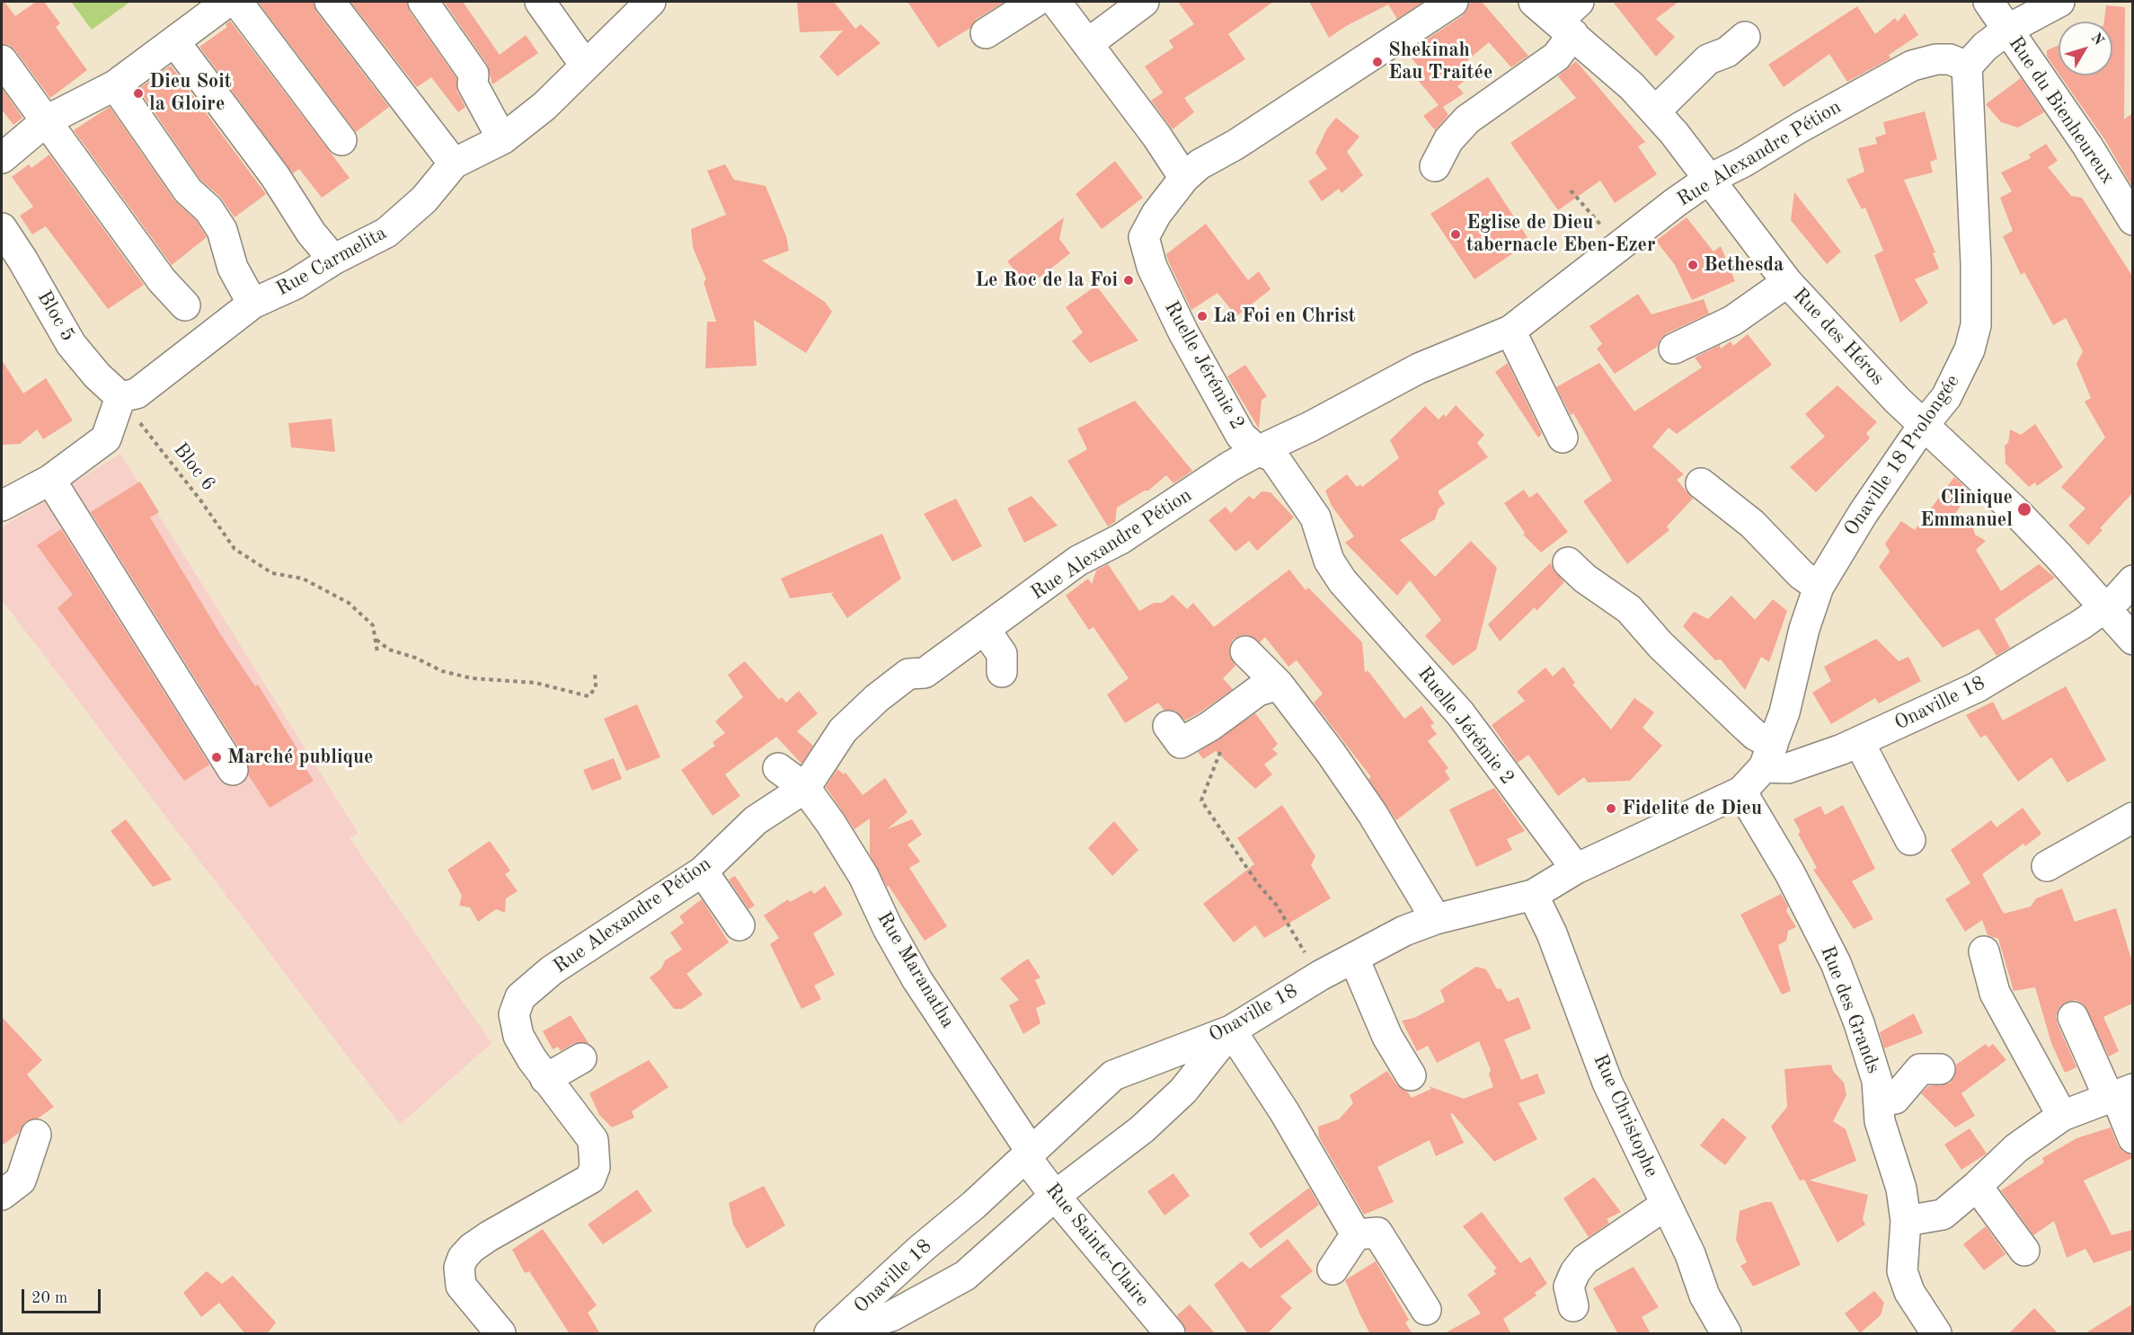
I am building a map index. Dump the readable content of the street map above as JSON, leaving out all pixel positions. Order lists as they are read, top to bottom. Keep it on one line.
{"streets":{"street":["Rue du Bienheureux","Rue Alexandre Pétion","Rue Carmelita","Bloc 5","Rue des Héros","Ruelle Jérémie 2","Onaville 18 Prolongée","Onaville 18","Rue Maranatha","Rue des Grands","Rue Christophe","Rue Sainte-Claire"],"path":["Bloc 6"]},"crossings":[["Rue Alexandre Pétion","Rue des Héros"],["Rue Alexandre Pétion","Ruelle Jérémie 2"],["Rue Alexandre Pétion","Onaville 18 Prolongée"],["Rue Alexandre Pétion","Rue Maranatha"],["Rue Carmelita","Bloc 5"],["Rue Carmelita","Bloc 6"],["Bloc 5","Bloc 6"],["Rue des Héros","Onaville 18 Prolongée"],["Rue des Héros","Onaville 18"],["Ruelle Jérémie 2","Onaville 18"],["Onaville 18 Prolongée","Onaville 18"],["Onaville 18 Prolongée","Rue des Grands"],["Onaville 18","Rue Maranatha"],["Onaville 18","Rue des Grands"],["Onaville 18","Rue Christophe"],["Onaville 18","Rue Sainte-Claire"],["Rue Maranatha","Rue Sainte-Claire"]],"places":["Shekinah Eau Traitée","Dieu Soit la Gloire","Eglise de Dieu tabernacle Eben-Ezer","Bethesda","Le Roc de la Foi","La Foi en Christ","Clinique Emmanuel","Marché publique","Fidelite de Dieu"],"scale_bar":"20 m","north":"top right"}
